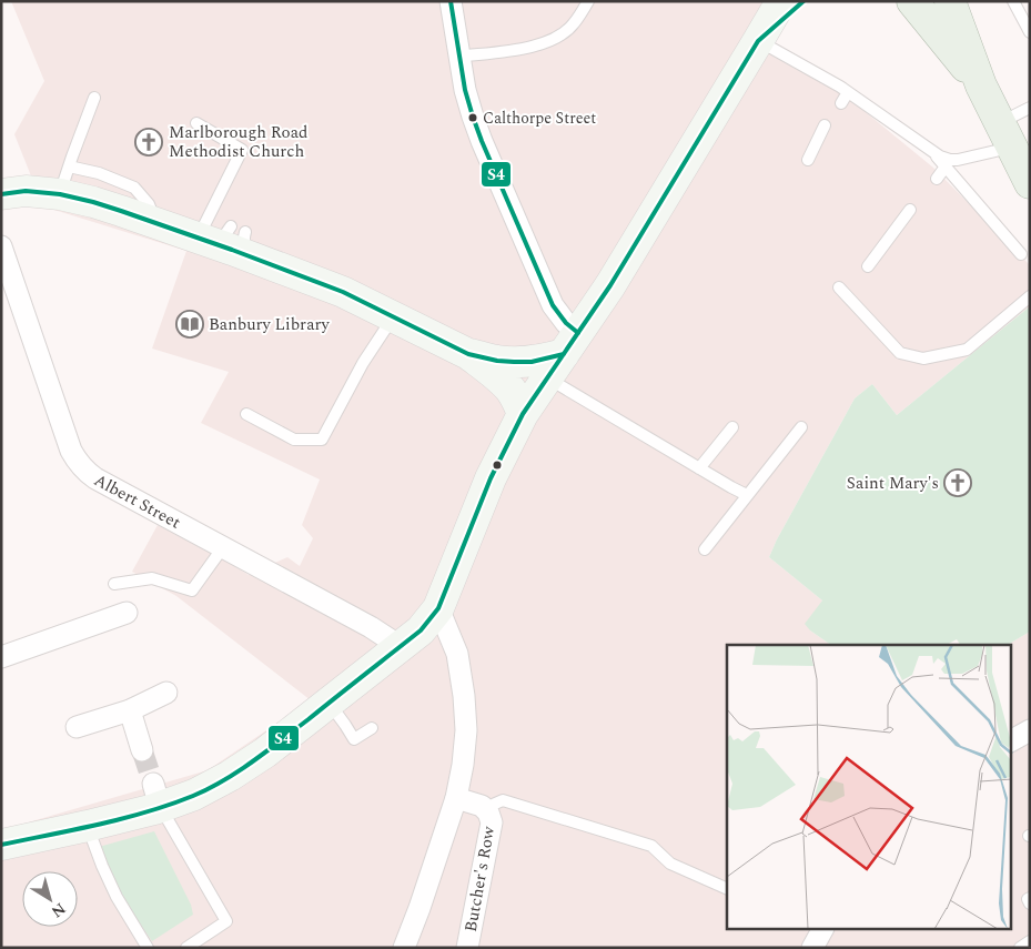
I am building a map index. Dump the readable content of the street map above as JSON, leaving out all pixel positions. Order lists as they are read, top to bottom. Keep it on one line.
{"streets":{"street":["Albert Street","Butcher's Row"]},"places":{"other":["Calthorpe Street"],"church":["Marlborough Road Methodist Church","Saint Mary's"],"library":["Banbury Library"]},"lines":["transit line S4"],"north":"bottom right"}
